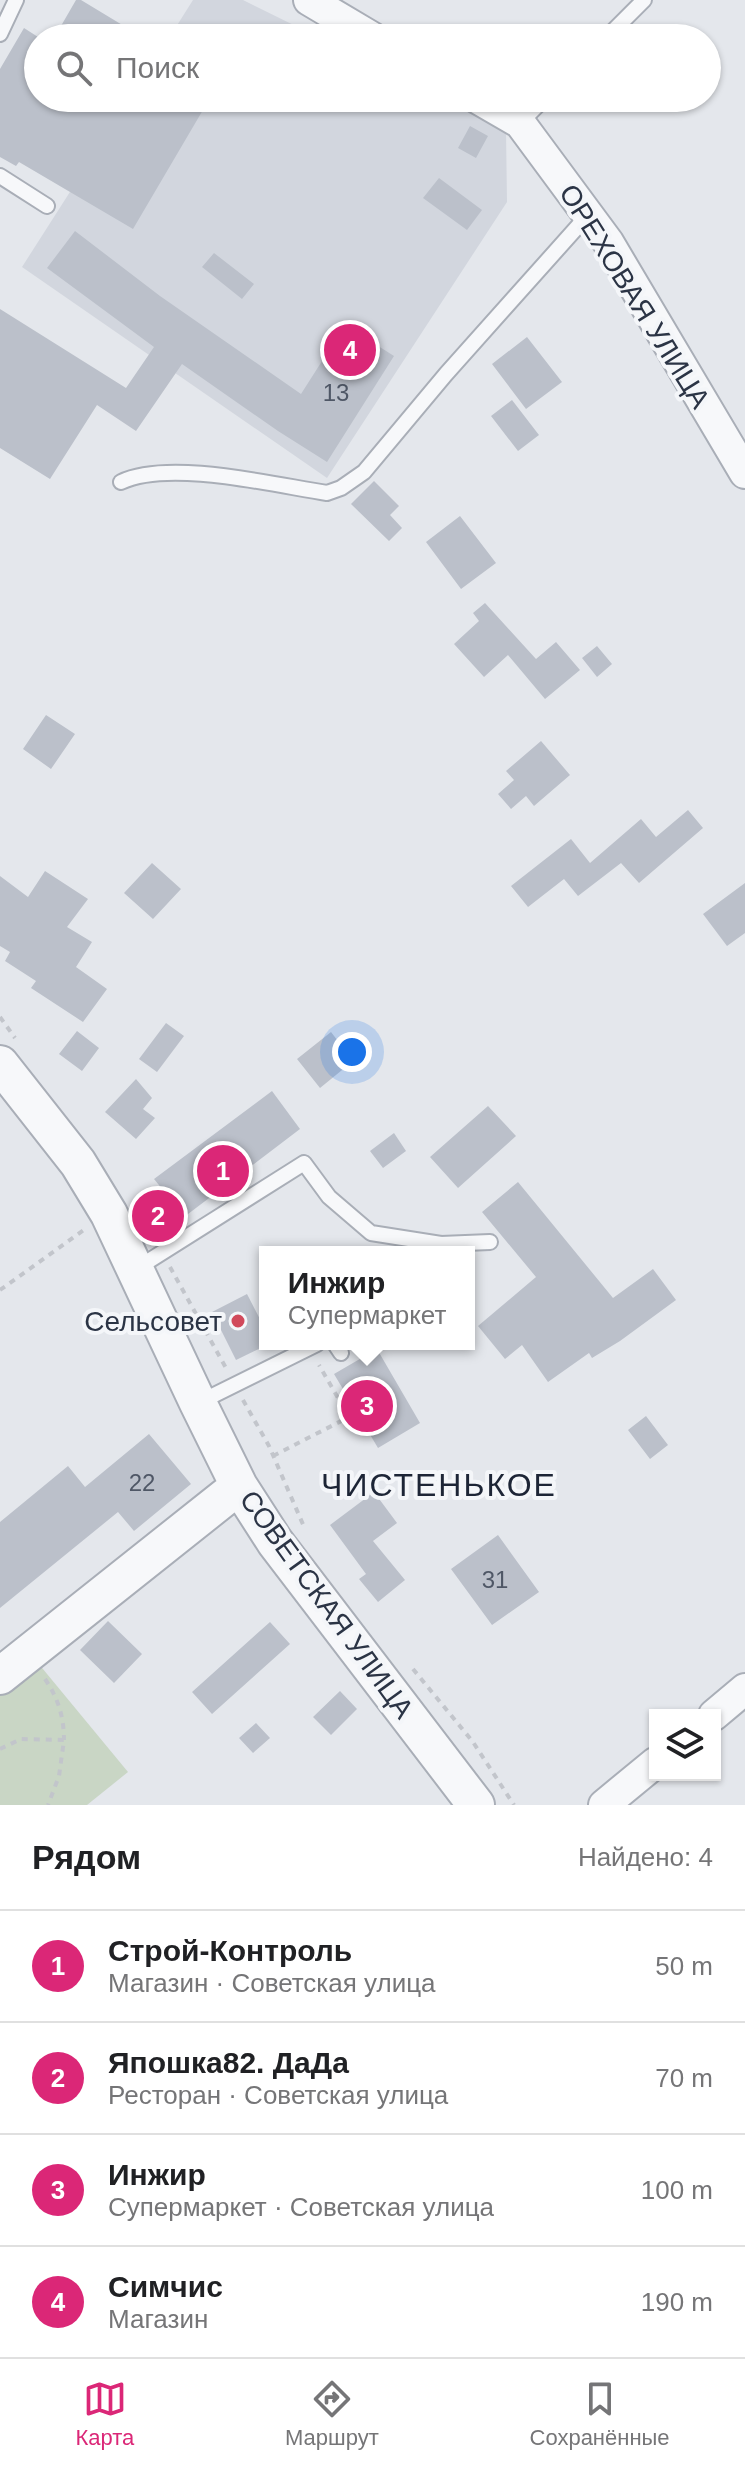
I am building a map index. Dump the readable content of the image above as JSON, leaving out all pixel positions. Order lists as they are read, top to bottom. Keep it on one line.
{"streets":{"street":["ОРЕХОВАЯ УЛИЦА","СОВЕТСКАЯ УЛИЦА"]},"districts":["ЧИСТЕНЬКОЕ"],"places":["Сельсовет"],"house_numbers":["13","22","31"],"page":{"search":"Поиск","pins":["4","1","2","3"],"popup":["Инжир","Супермаркет"],"heading":["Рядом","Найдено: 4"],"list":[{"mark":"1","name":"Строй-Контроль","note":"Магазин · Советская улица","value":"50 m"},{"mark":"2","name":"Япошка82. ДаДа","note":"Ресторан · Советская улица","value":"70 m"},{"mark":"3","name":"Инжир","note":"Супермаркет · Советская улица","value":"100 m"},{"mark":"4","name":"Симчис","note":"Магазин","value":"190 m"}],"nav":["Карта","Маршрут","Сохранённые"]}}
